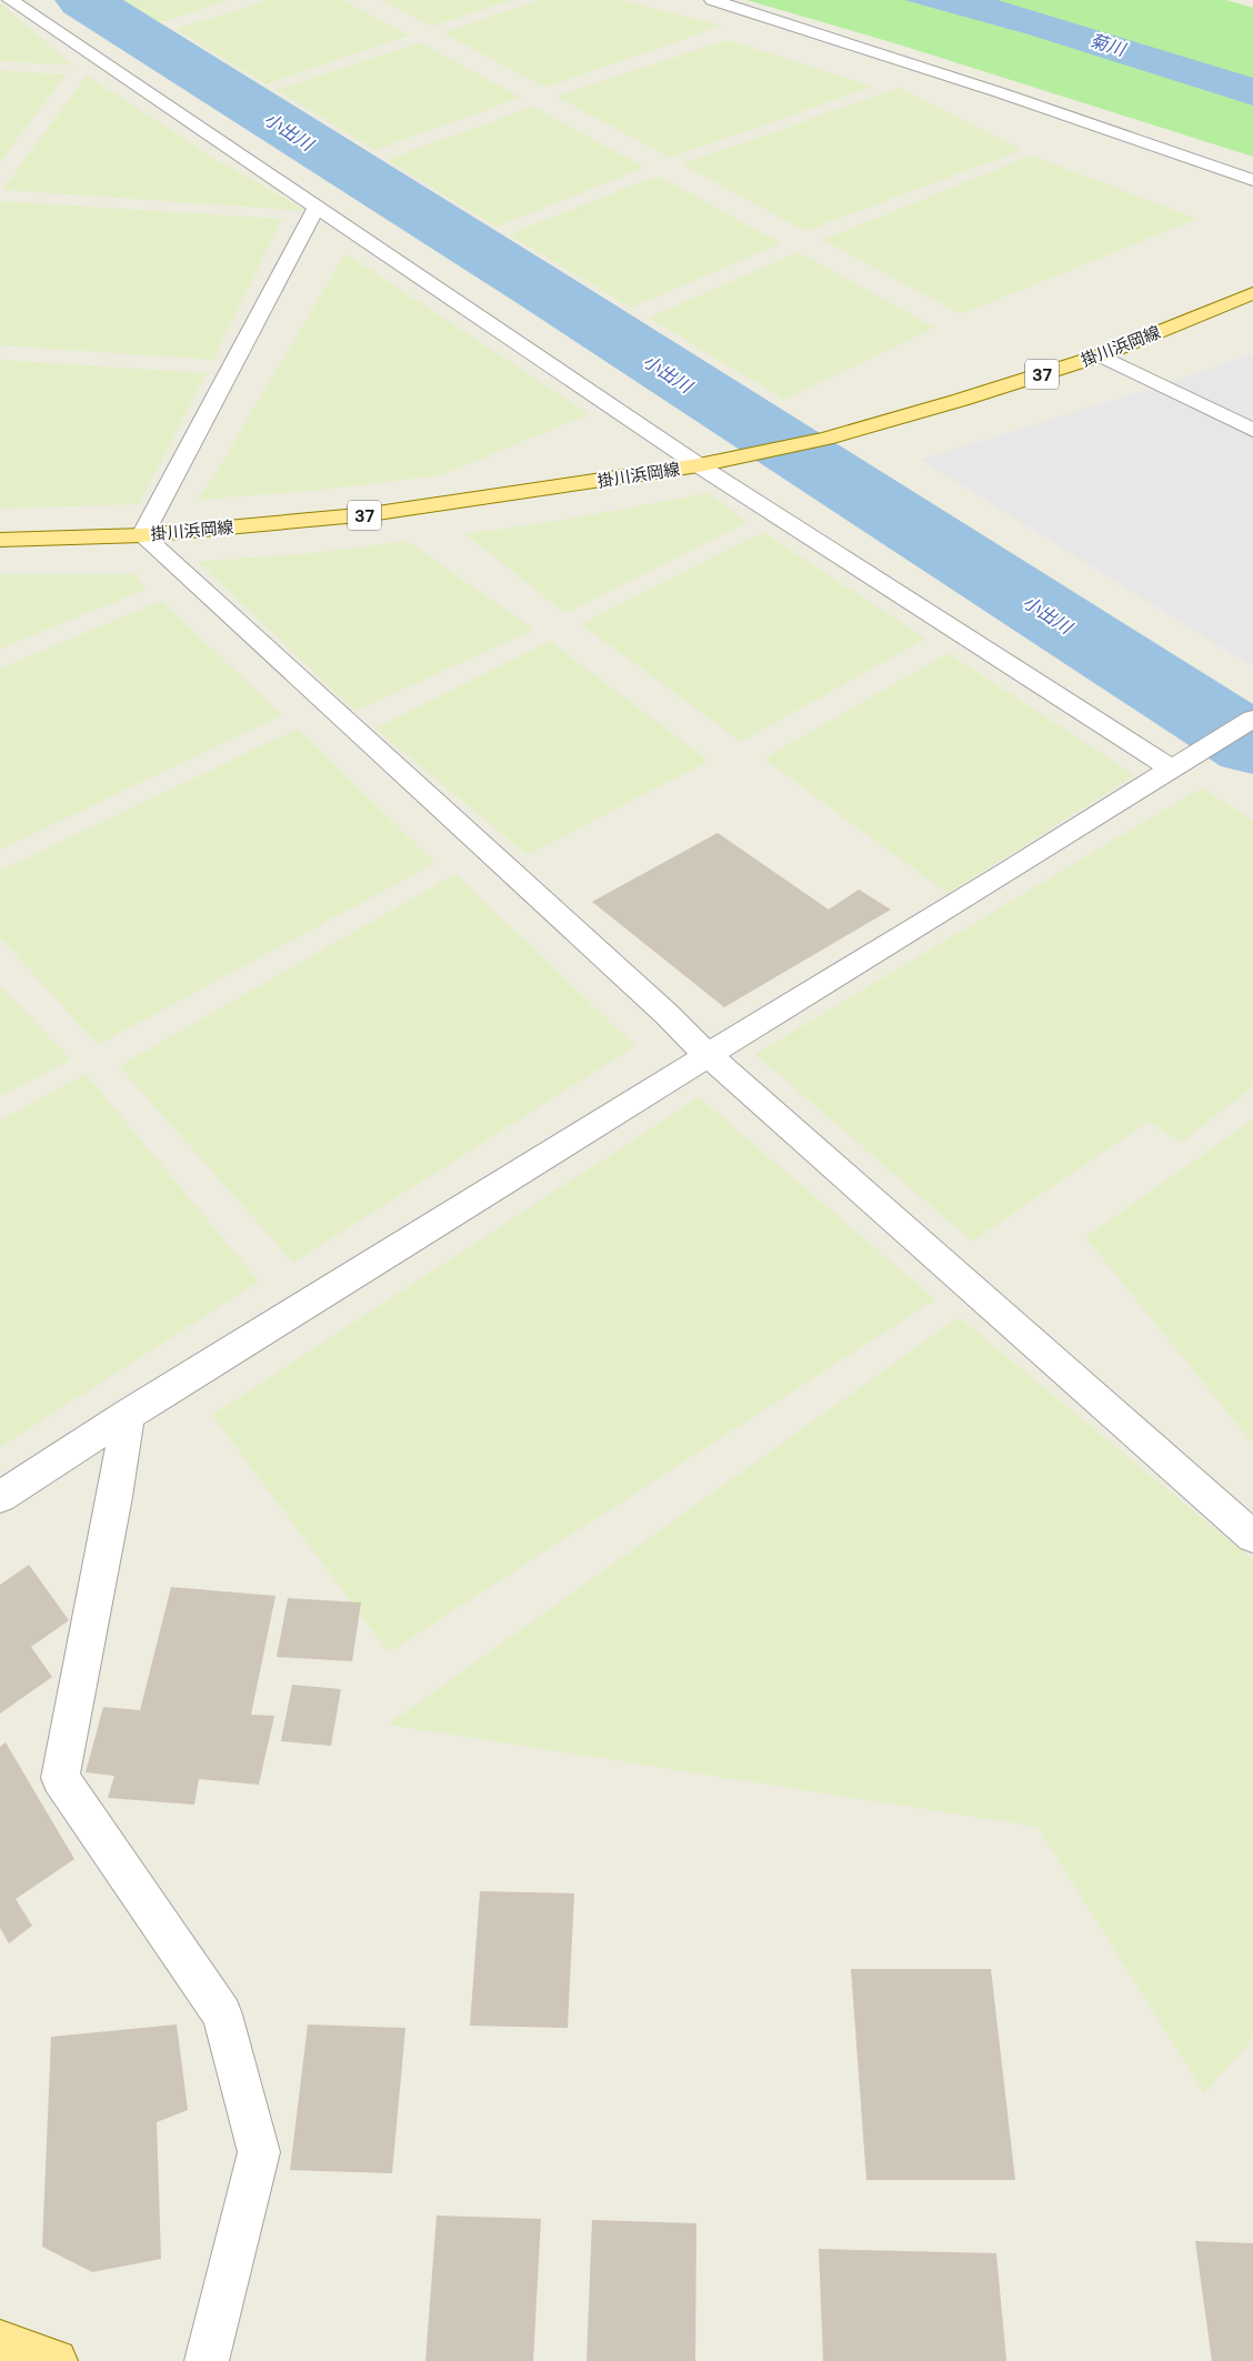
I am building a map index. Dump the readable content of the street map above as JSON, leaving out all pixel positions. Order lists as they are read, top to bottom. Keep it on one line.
{"streets":{"main road":["掛川浜岡線","37"]},"water":["菊川","小出川"]}
